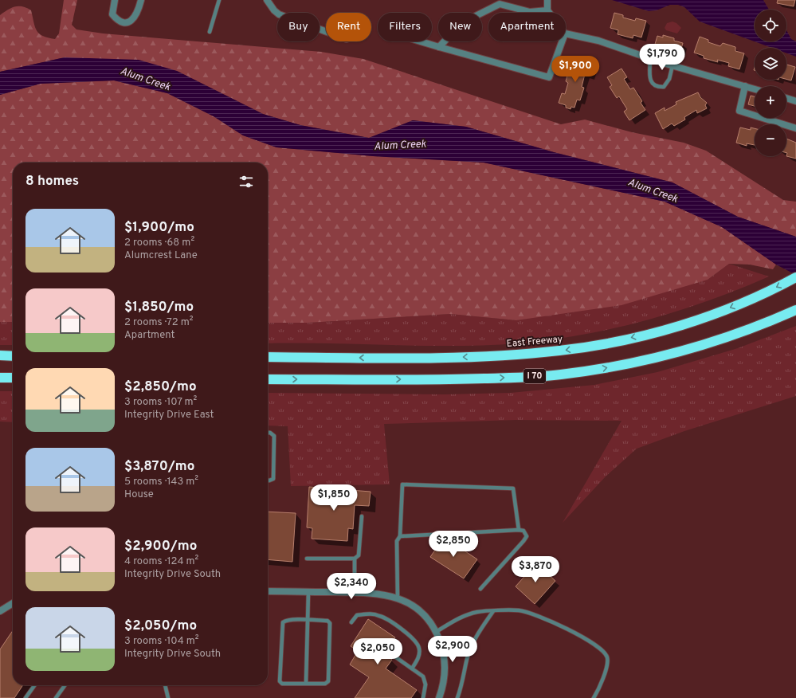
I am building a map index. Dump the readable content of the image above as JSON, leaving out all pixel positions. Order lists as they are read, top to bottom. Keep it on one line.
{"streets":{"highway":["East Freeway","I 70"]},"water":["Alum Creek"],"page":{"map_buttons":["+","−"],"chip":["Buy","Rent","Filters","New","Apartment"],"price":["$1,790","$1,900","$1,850","$2,850","$3,870","$2,340","$2,900","$2,050"],"heading":"8 homes","list":[{"name":"$1,900/mo","note":"2 rooms · 68 m² · Alumcrest Lane"},{"name":"$1,850/mo","note":"2 rooms · 72 m² · Apartment"},{"name":"$2,850/mo","note":"3 rooms · 107 m² · Integrity Drive East"},{"name":"$3,870/mo","note":"5 rooms · 143 m² · House"},{"name":"$2,900/mo","note":"4 rooms · 124 m² · Integrity Drive South"},{"name":"$2,050/mo","note":"3 rooms · 104 m² · Integrity Drive South"}]}}
